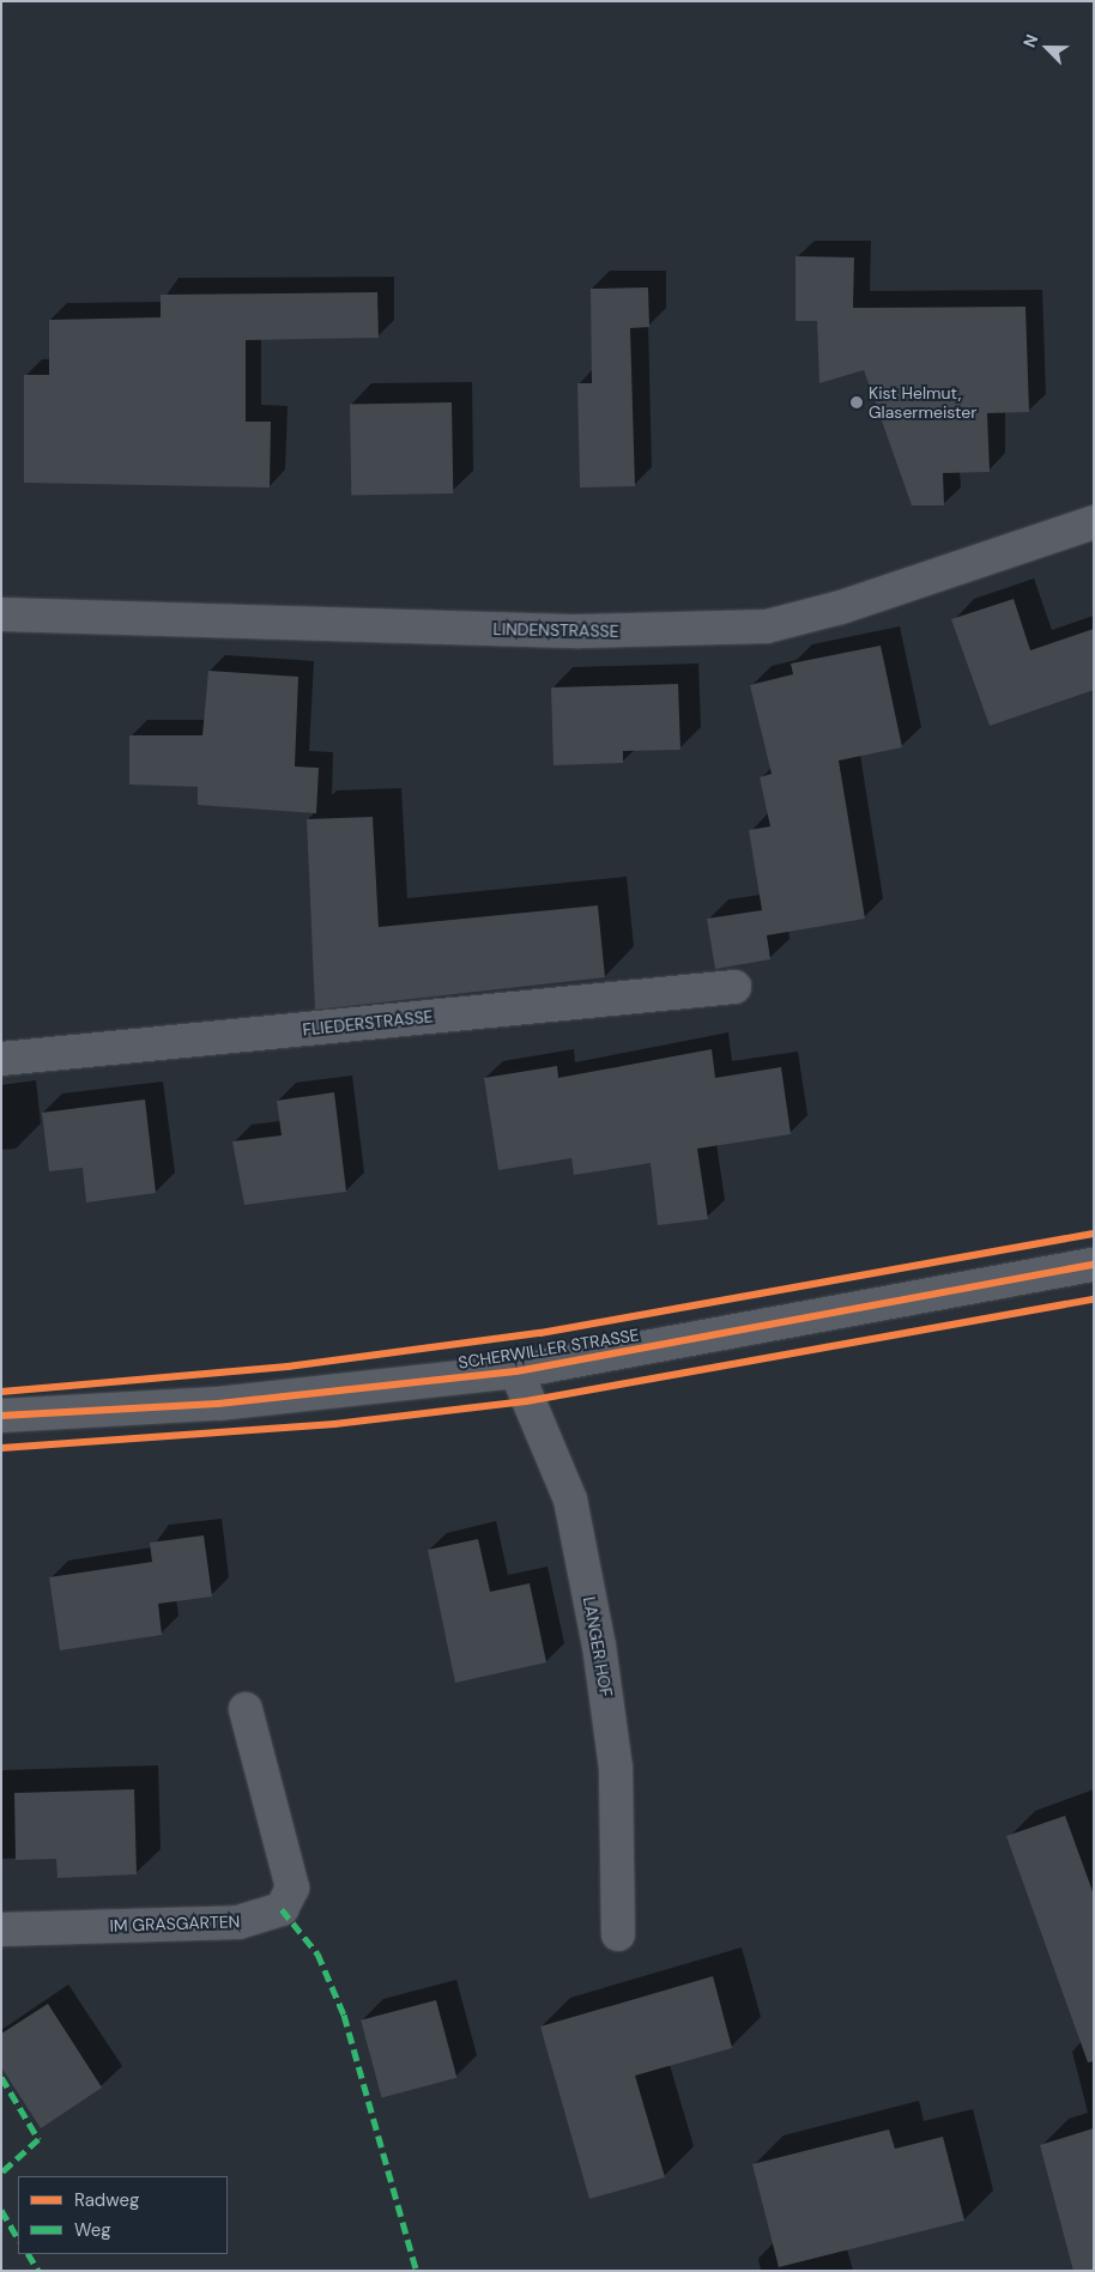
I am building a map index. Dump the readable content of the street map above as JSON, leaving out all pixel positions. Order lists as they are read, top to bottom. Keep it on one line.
{"streets":{"street":["LINDENSTRASSE","FLIEDERSTRASSE","SCHERWILLER STRASSE","LANGER HOF","IM GRASGARTEN"]},"crossings":[["SCHERWILLER STRASSE","LANGER HOF"]],"places":["Kist Helmut, Glasermeister"],"legend":["Radweg","Weg"],"north":"top left"}
